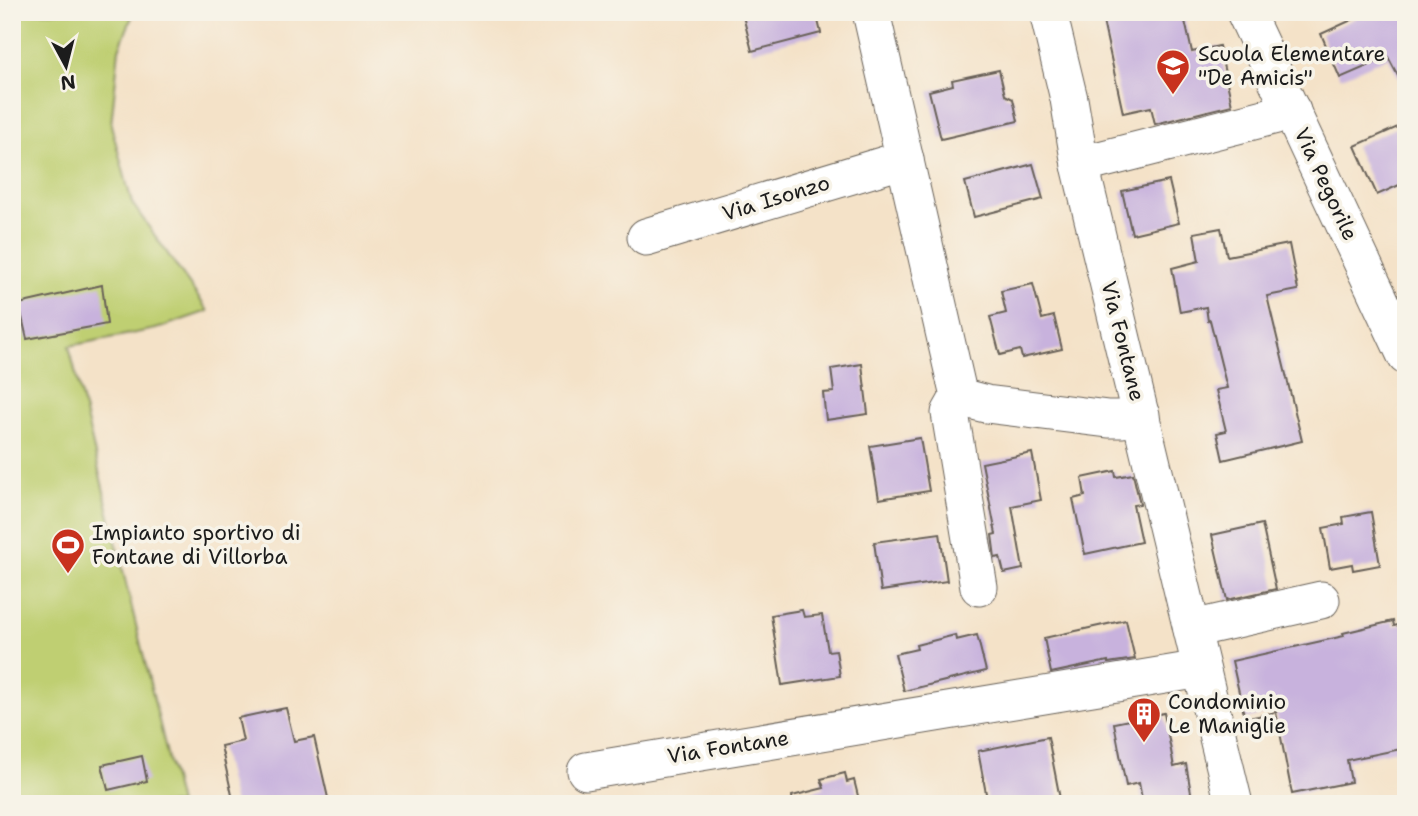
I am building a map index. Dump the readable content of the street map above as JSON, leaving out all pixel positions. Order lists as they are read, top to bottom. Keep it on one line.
{"streets":{"street":["Via Pegorile","Via Isonzo","Via Fontane"]},"places":{"school or university":["Scuola Elementare \"De Amicis\""],"sports":["Impianto sportivo di Fontane di Villorba"],"building":["Condominio Le Maniglie"]},"north":"bottom"}
